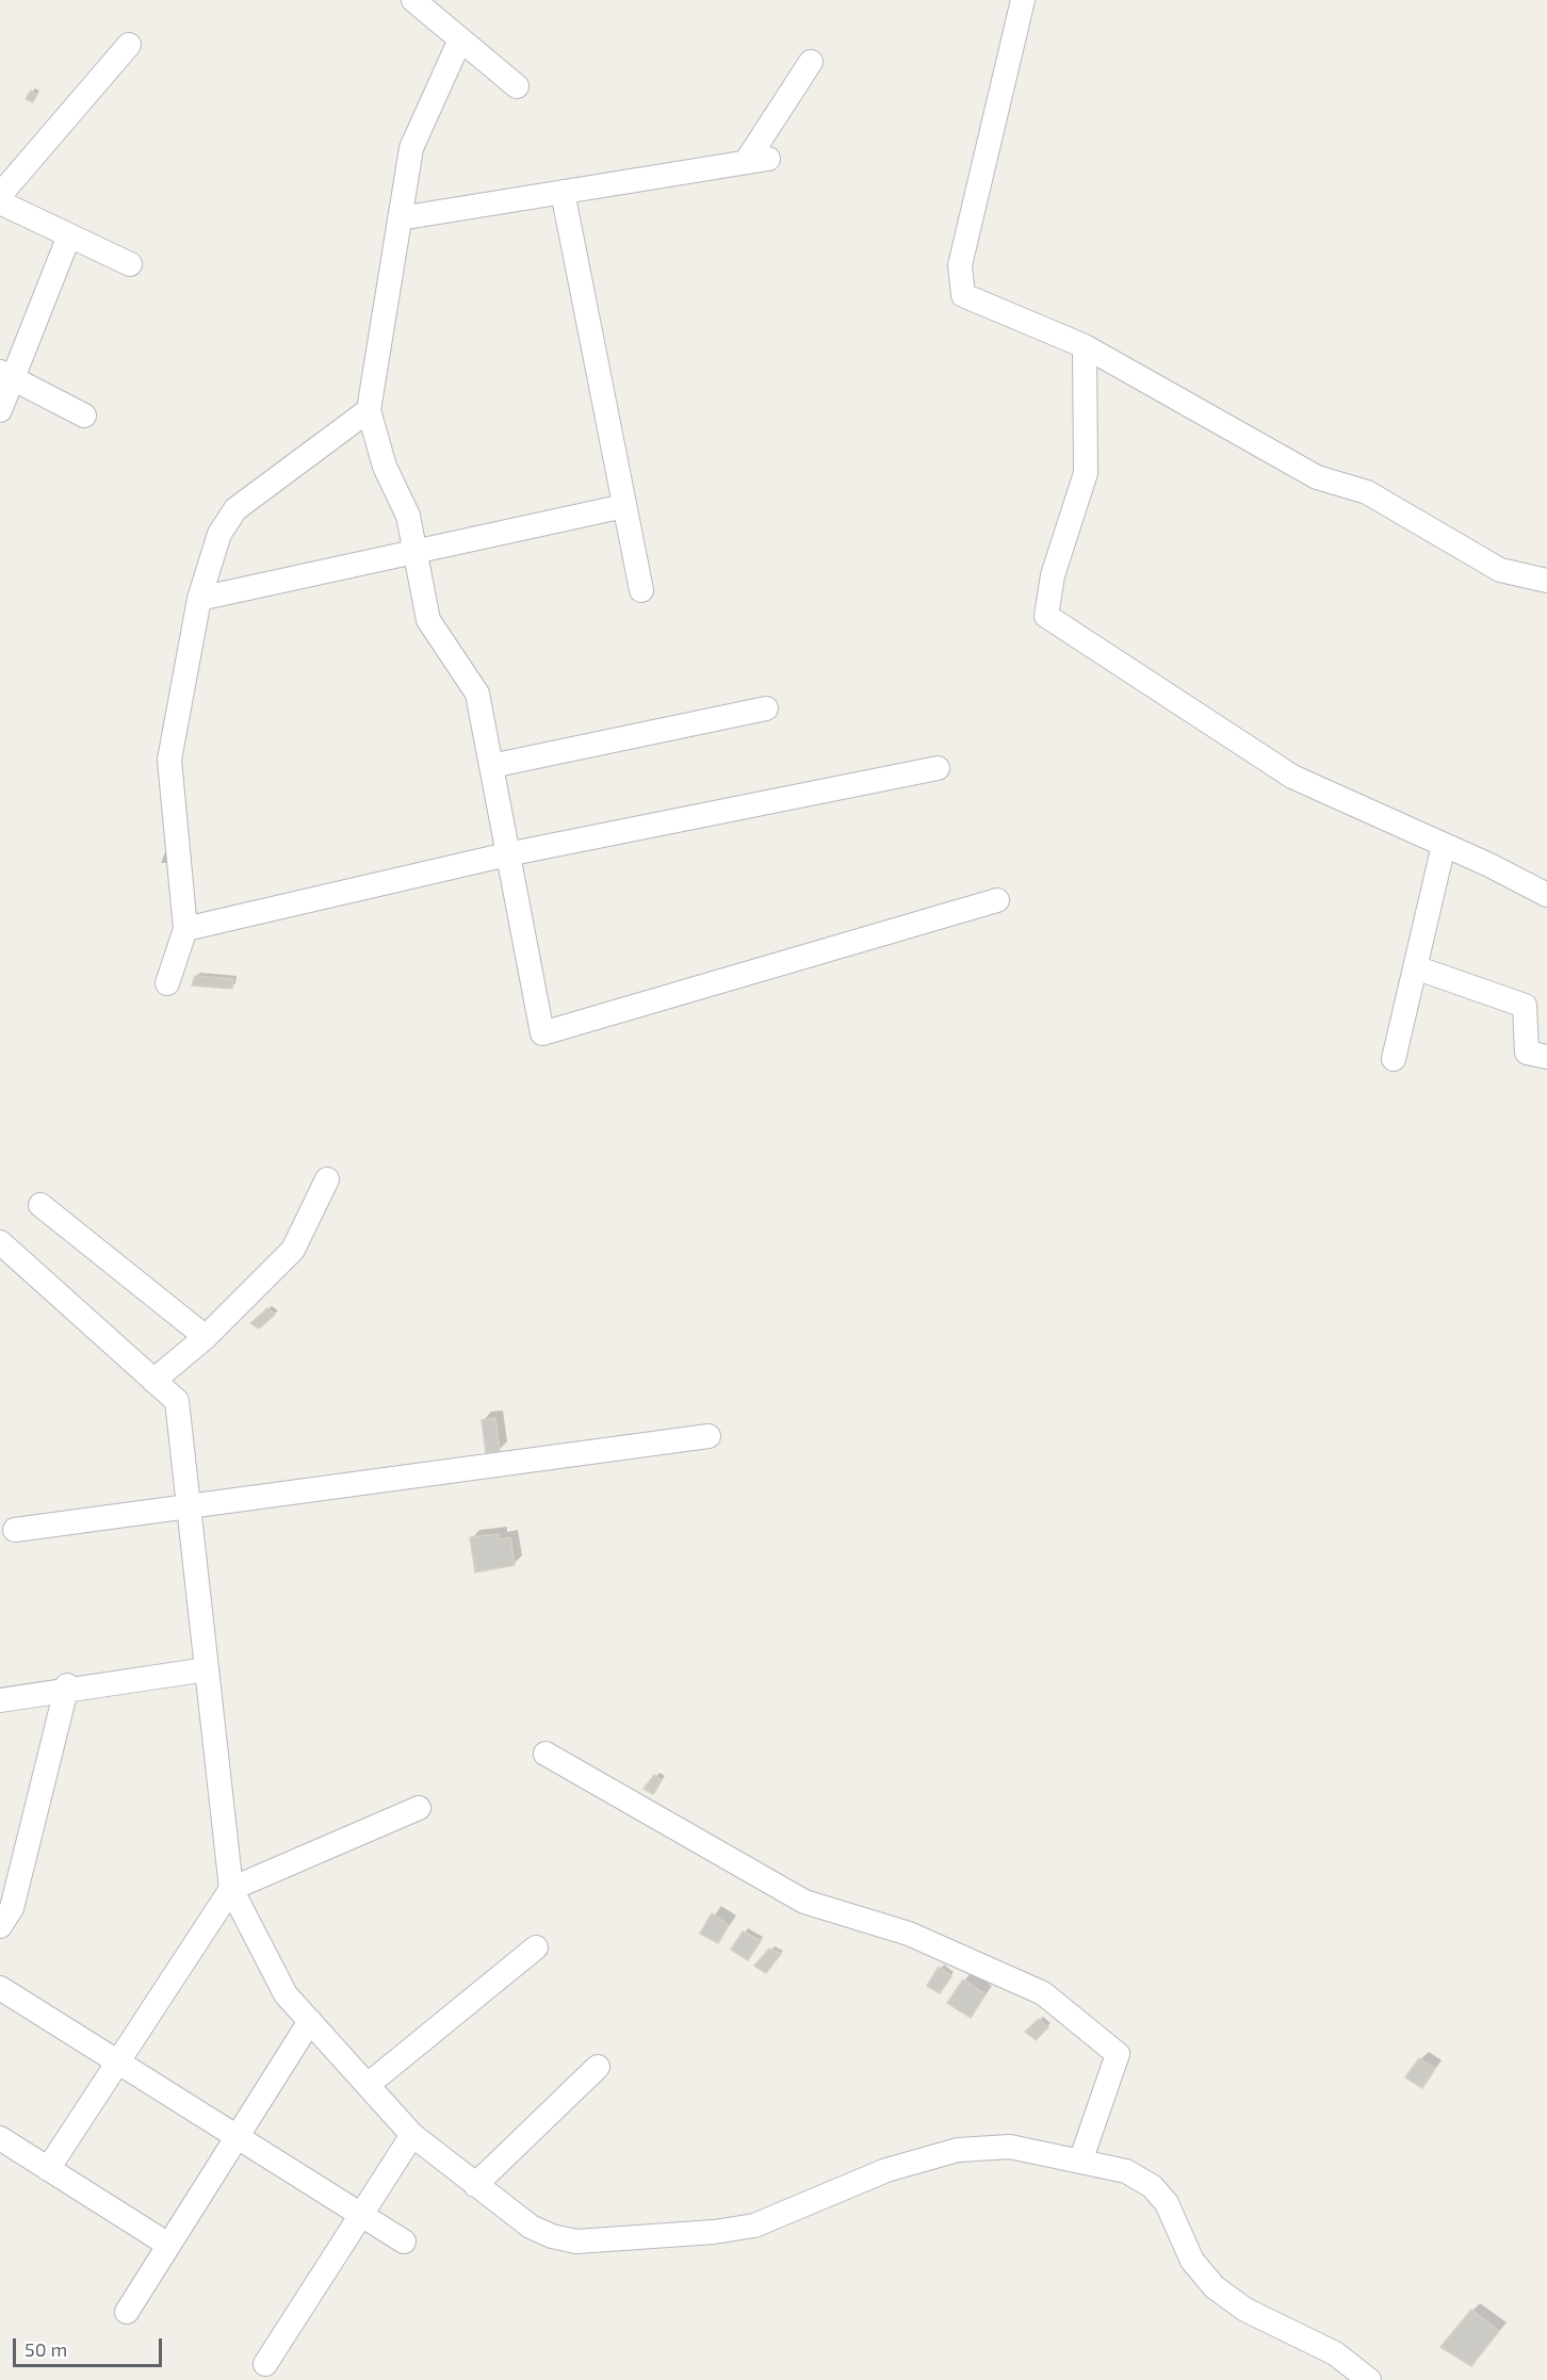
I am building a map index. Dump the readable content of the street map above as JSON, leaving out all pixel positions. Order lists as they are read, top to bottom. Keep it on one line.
{"scale_bar":"50 m"}
